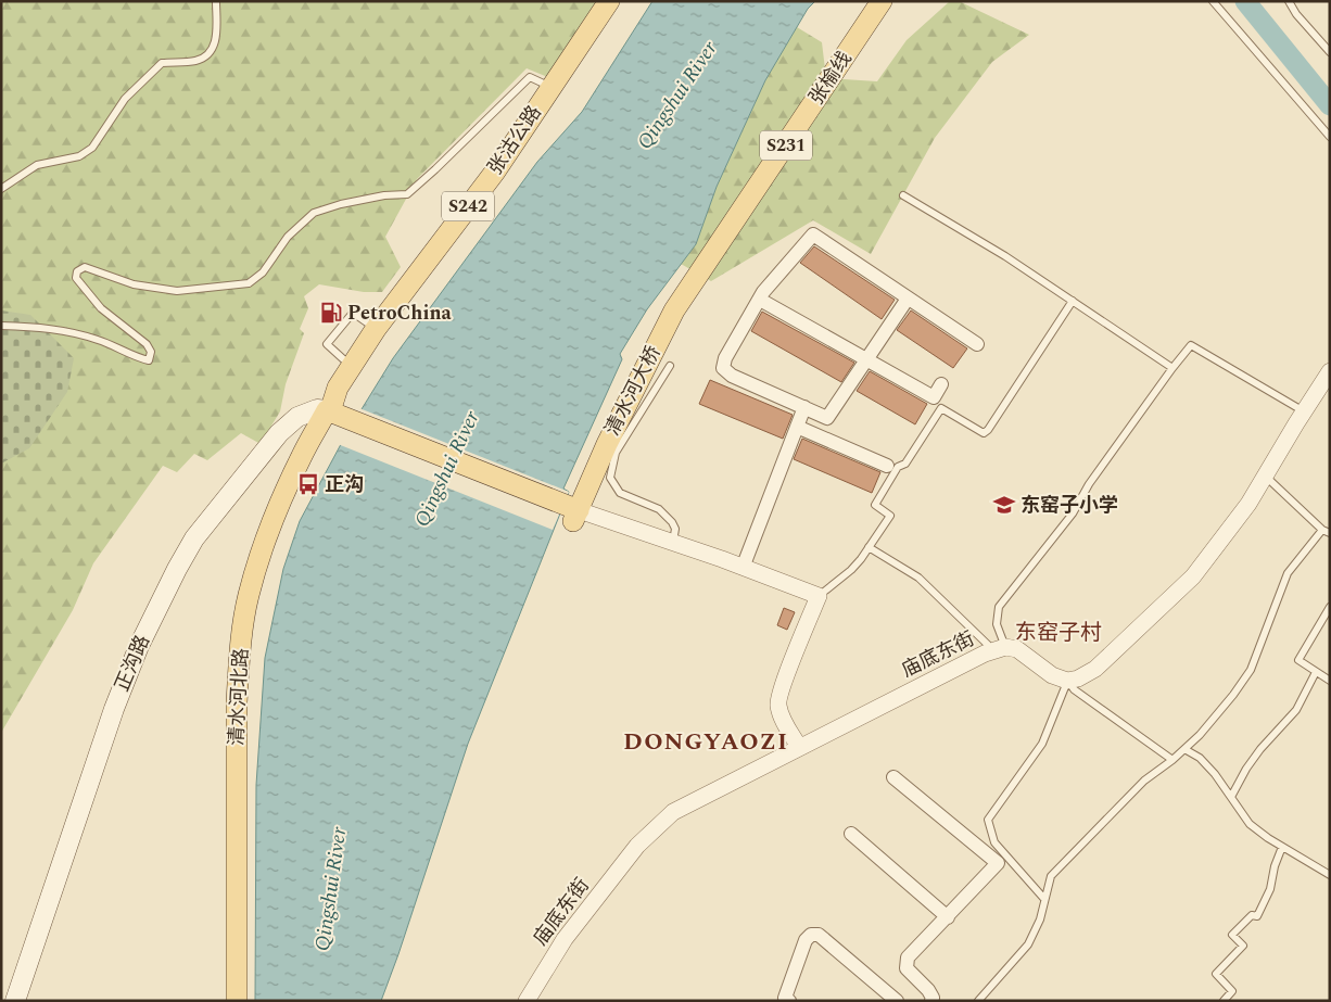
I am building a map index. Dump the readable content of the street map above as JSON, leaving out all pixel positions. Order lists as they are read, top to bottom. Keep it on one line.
{"streets":{"main road":["张榆线","张沽公路","S231","S242","清水河大桥","正沟路","清水河北路"],"street":["庙底东街"]},"crossings":[["张榆线","清水河大桥"],["张沽公路","正沟路"],["张沽公路","清水河北路"],["正沟路","清水河北路"]],"districts":["东窑子村","DONGYAOZI"],"water":["Qingshui River"],"places":{"fuel station":["PetroChina"],"bus stop":["正沟"],"school or university":["东窑子小学"]}}
